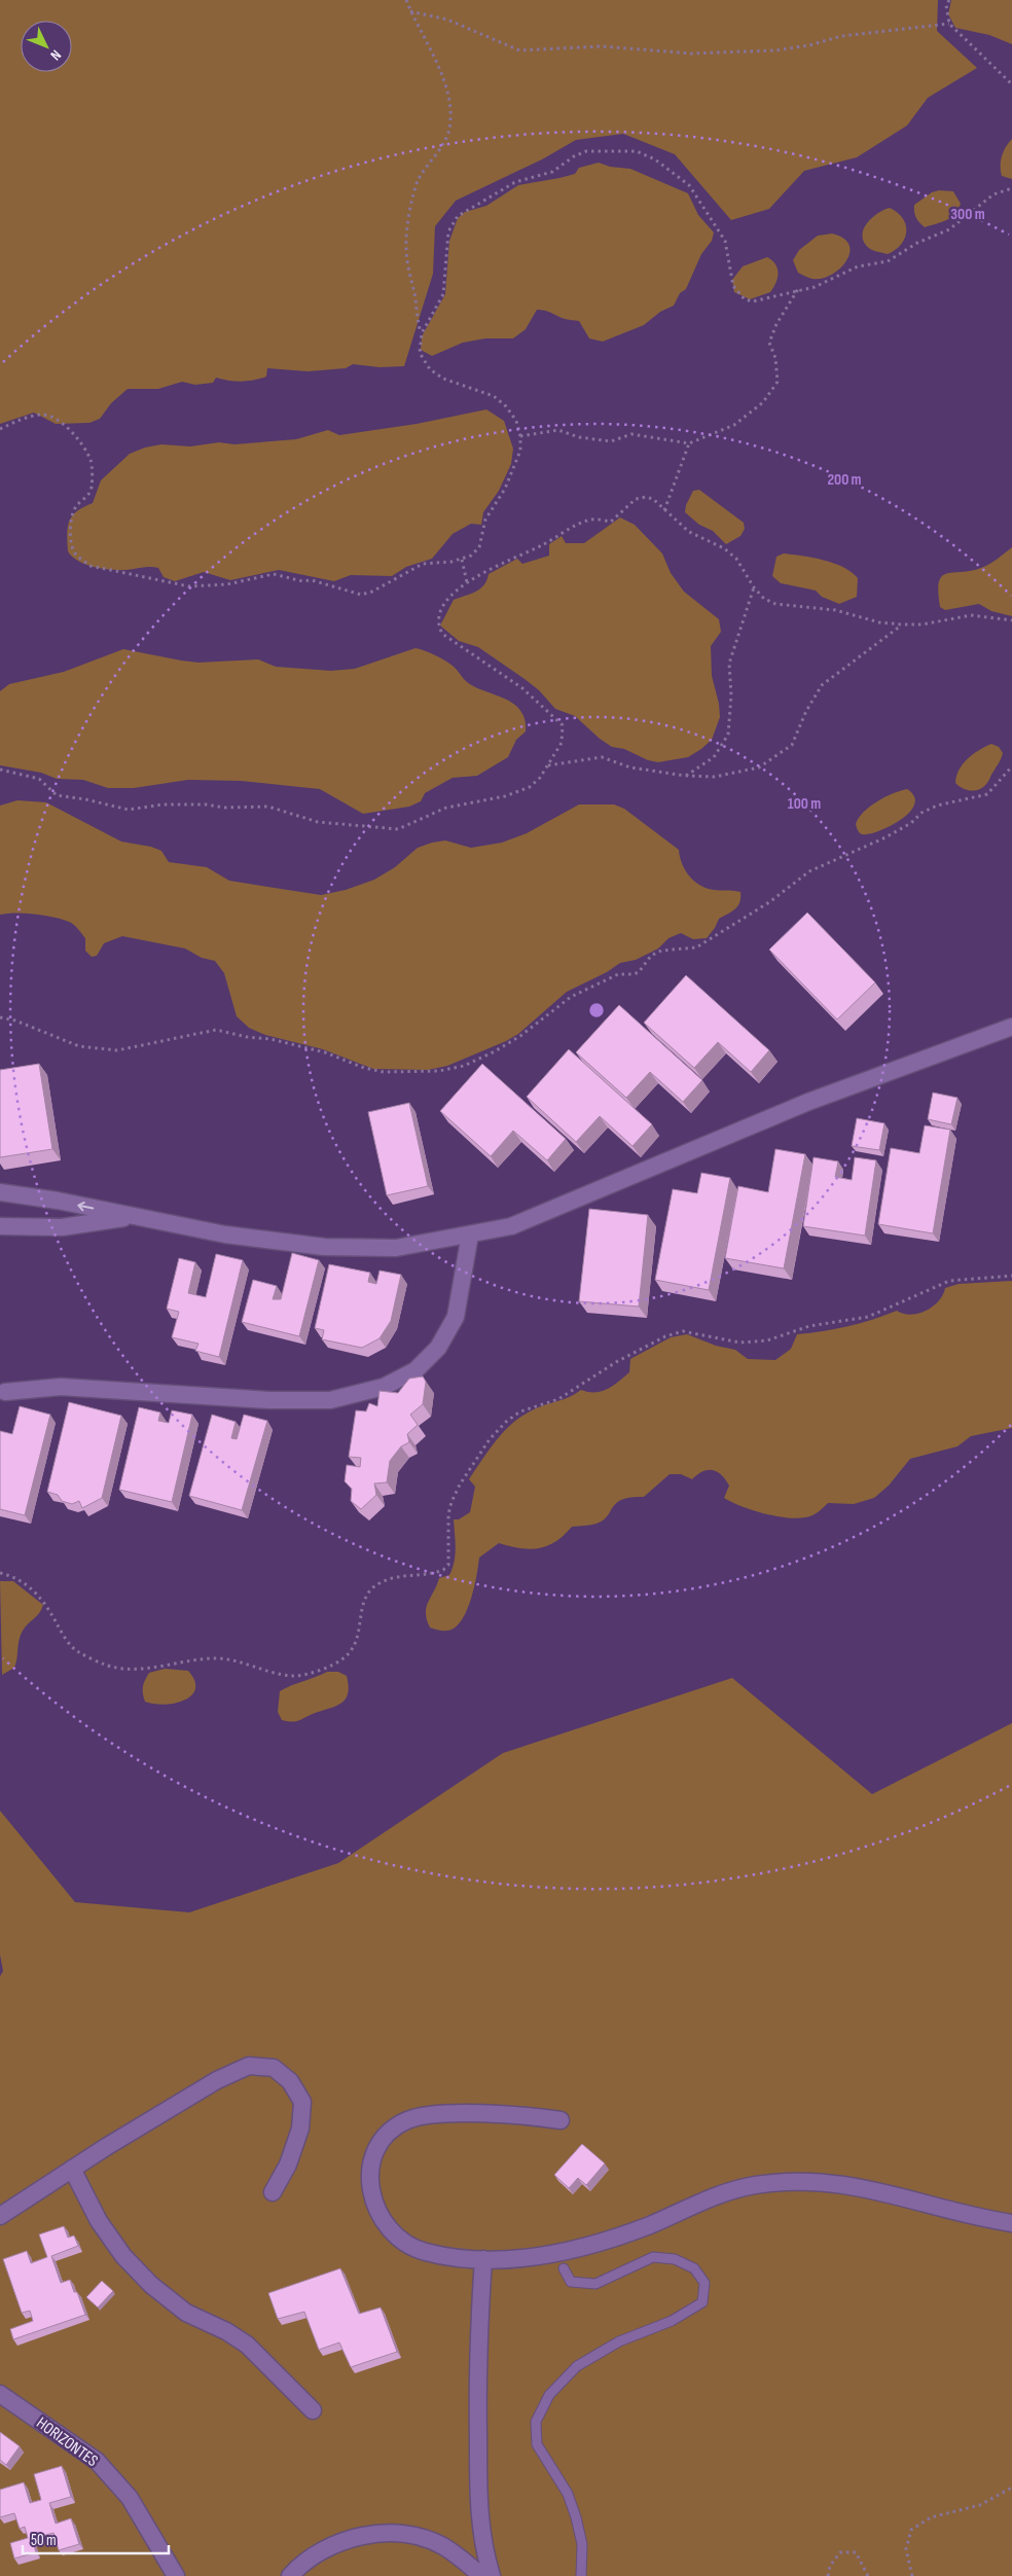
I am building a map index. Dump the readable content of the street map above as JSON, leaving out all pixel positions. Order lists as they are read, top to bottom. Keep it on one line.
{"streets":{"street":["HORIZONTES"]},"scale_bar":"50 m","north":"bottom right","rings":["300 m","200 m","100 m"]}
